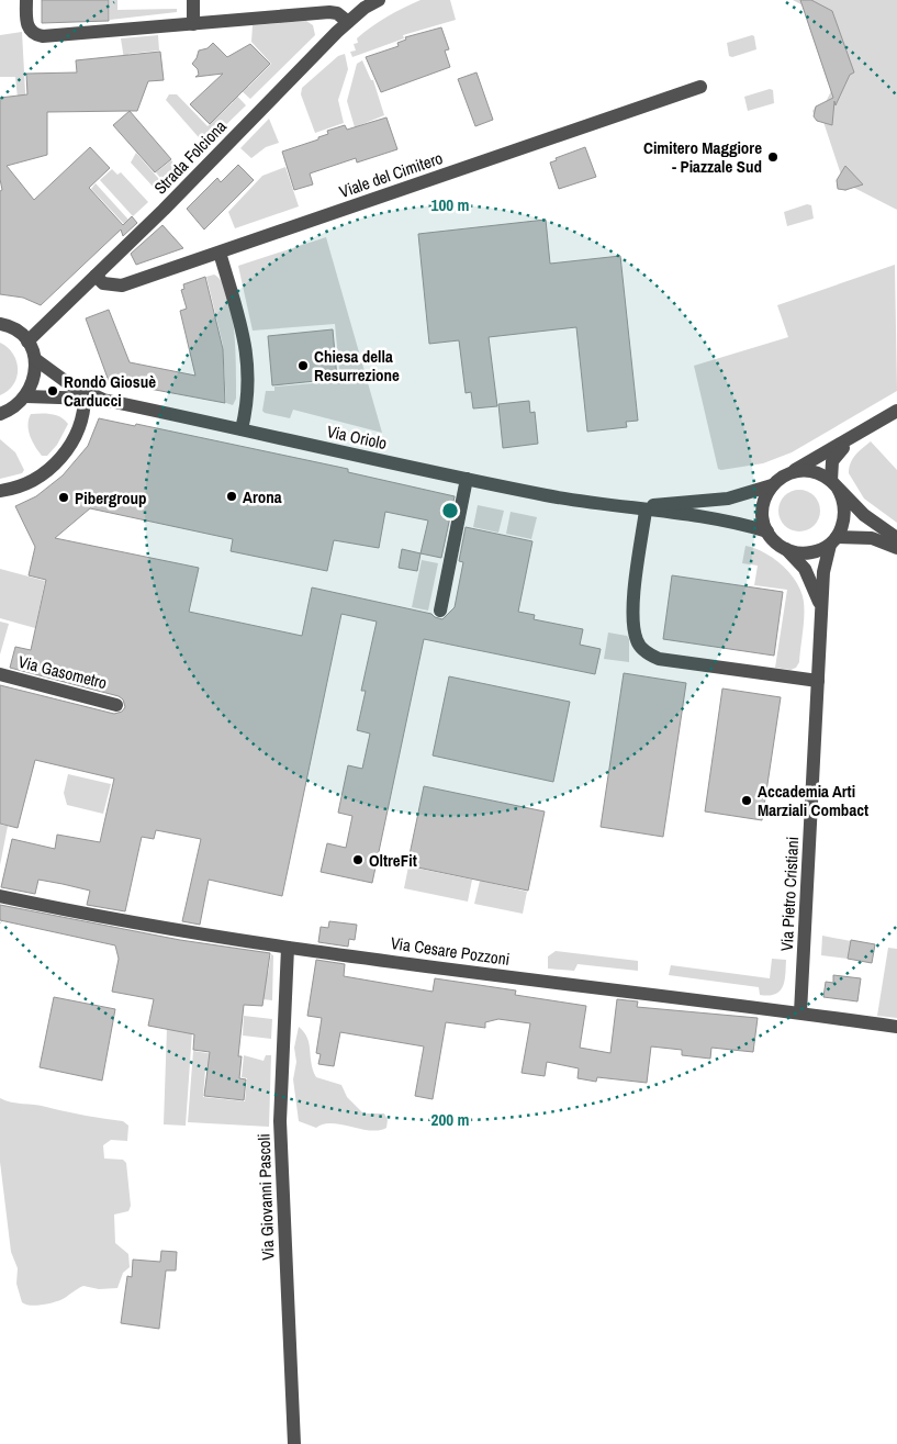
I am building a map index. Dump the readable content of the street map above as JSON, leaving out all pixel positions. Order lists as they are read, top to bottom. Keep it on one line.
{"streets":{"street":["Strada Folciona","Viale del Cimitero","Via Oriolo","Via Gasometro","Via Pietro Cristiani","Via Cesare Pozzoni","Via Giovanni Pascoli"]},"crossings":[["Strada Folciona","Viale del Cimitero"],["Via Oriolo","Via Pietro Cristiani"],["Via Pietro Cristiani","Via Cesare Pozzoni"],["Via Cesare Pozzoni","Via Giovanni Pascoli"]],"places":["Cimitero Maggiore - Piazzale Sud","Chiesa della Resurrezione","Rondò Giosuè Carducci","Arona","Pibergroup","Accademia Arti Marziali Combact","OltreFit"],"rings":["100 m","200 m"]}
